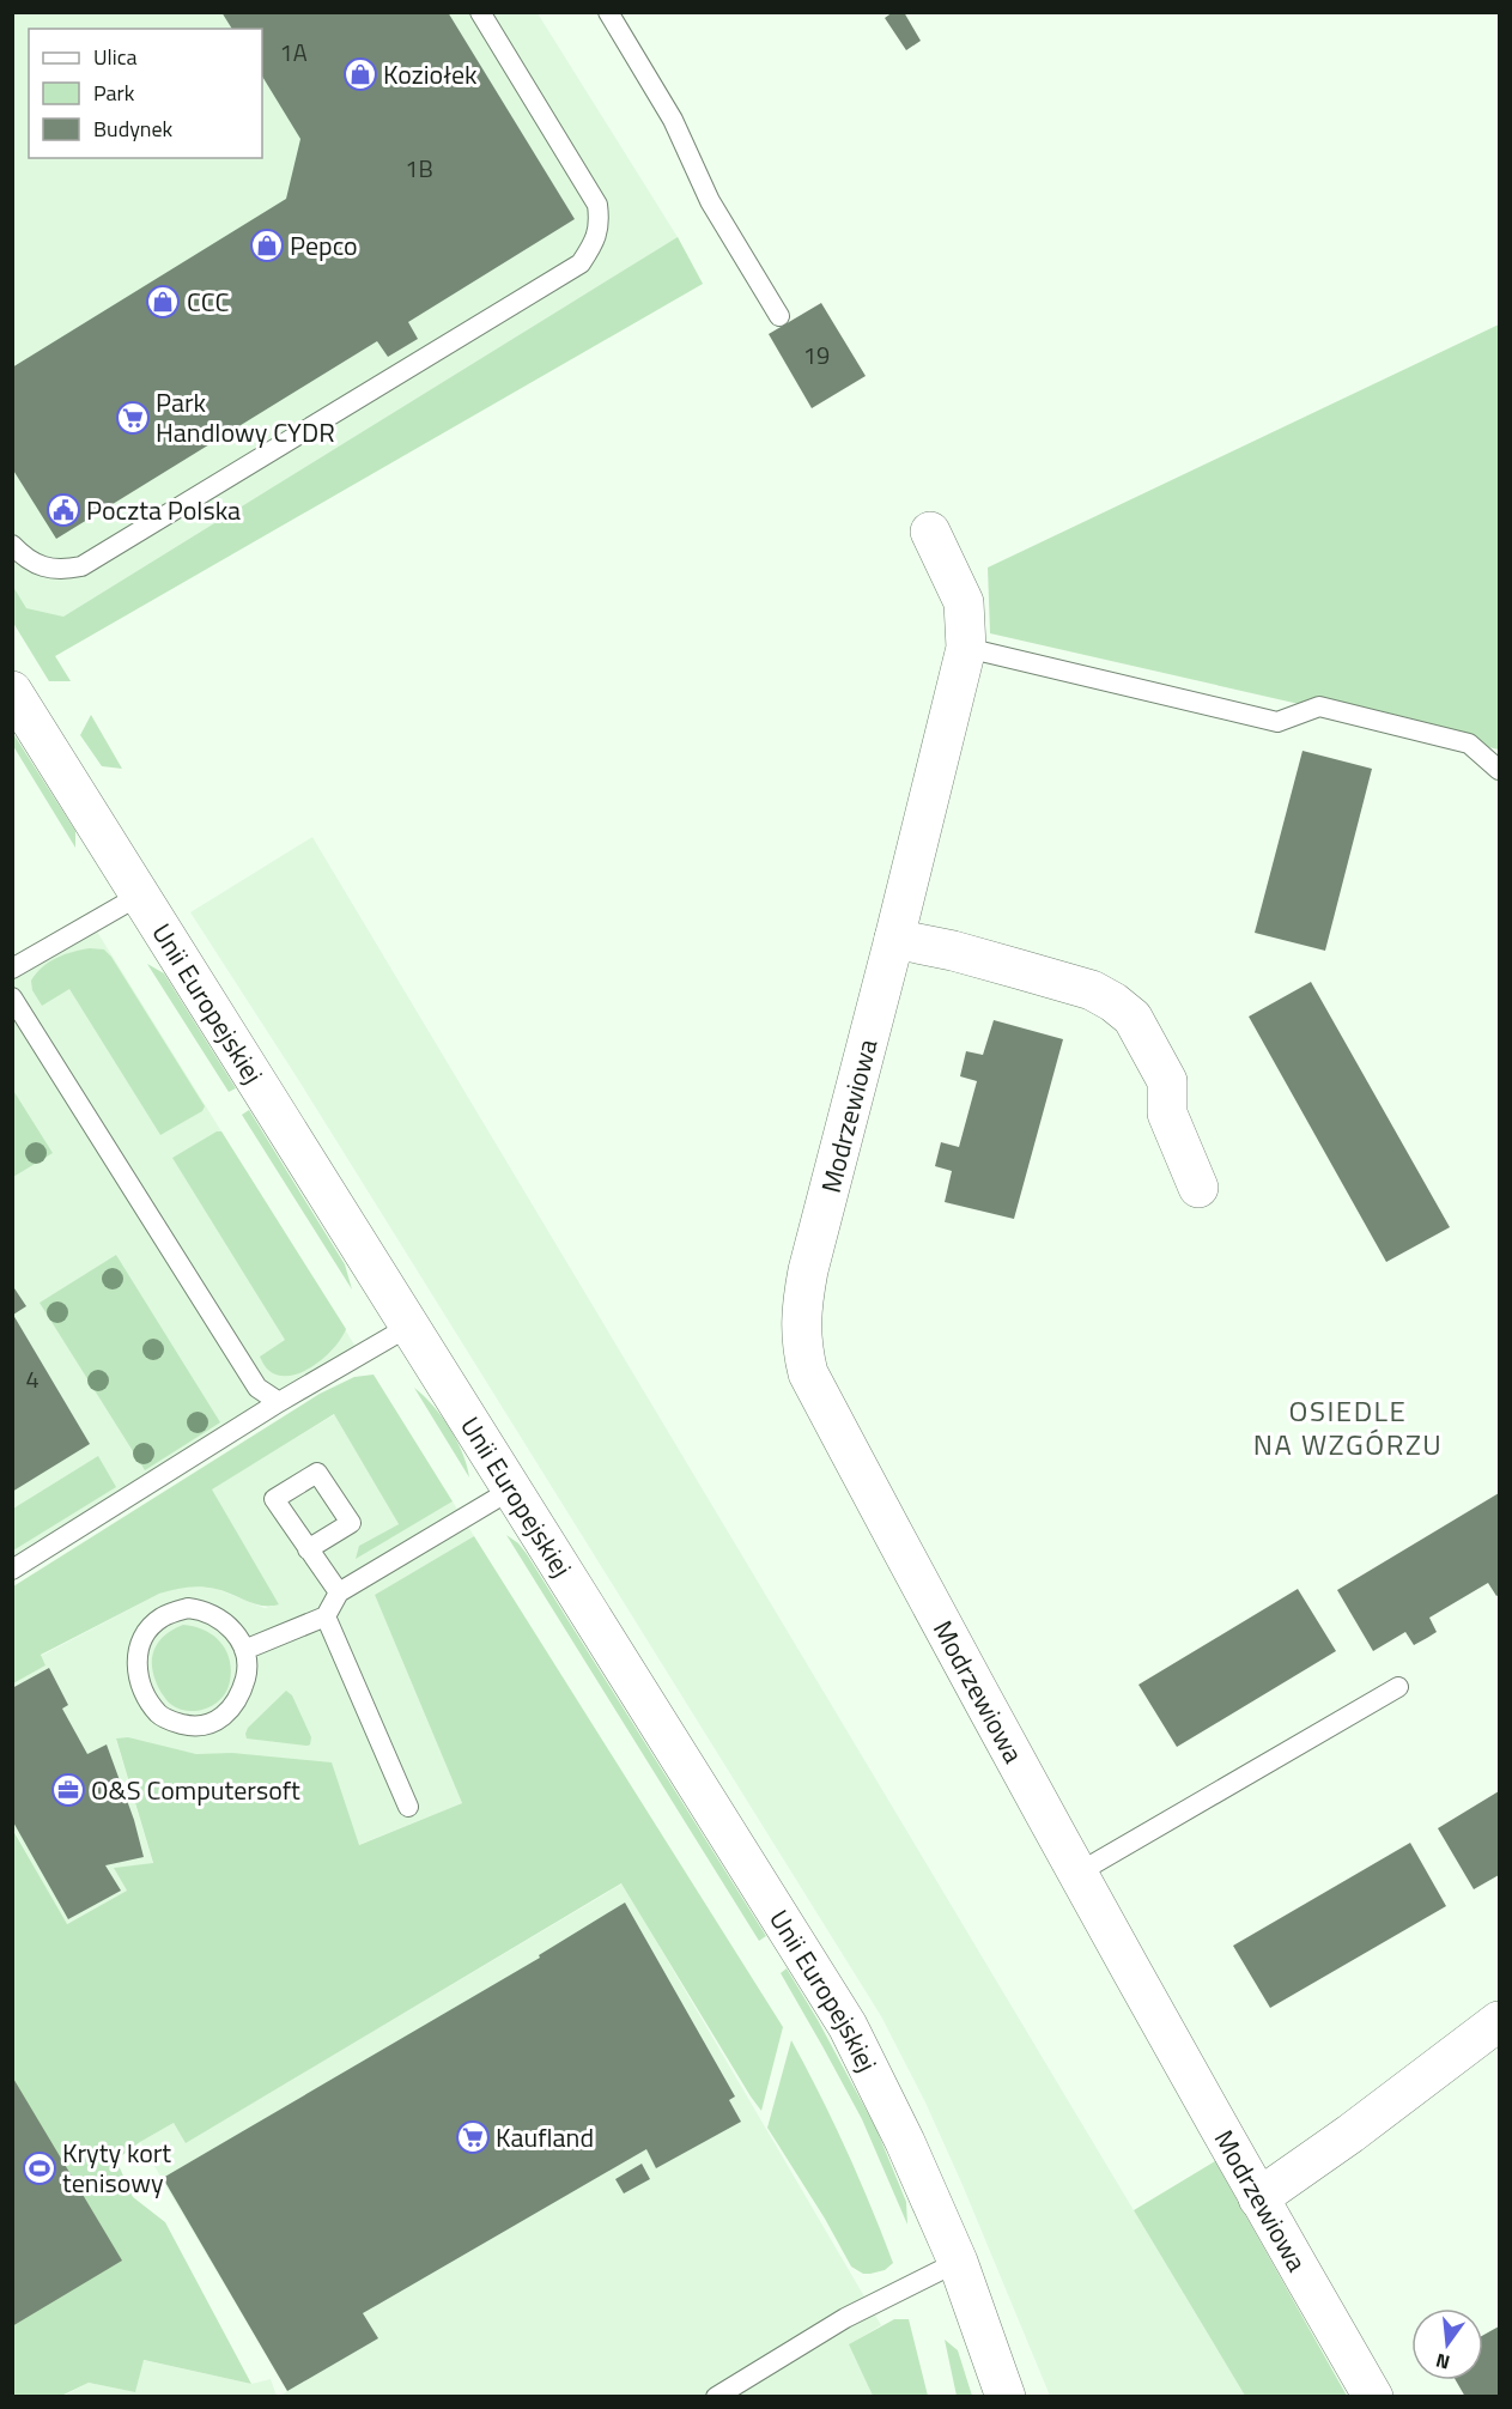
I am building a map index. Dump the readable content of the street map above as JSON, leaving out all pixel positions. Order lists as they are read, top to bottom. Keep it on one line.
{"streets":{"street":["Unii Europejskiej","Modrzewiowa"]},"districts":["OSIEDLE NA WZGÓRZU"],"places":{"shop":["Koziołek","Pepco","CCC"],"supermarket":["Park Handlowy CYDR","Kaufland"],"public building":["Poczta Polska"],"office":["O&S Computersoft"],"sports":["Kryty kort tenisowy"]},"house_numbers":["1A","1B","19","4"],"legend":["Ulica","Park","Budynek"],"north":"bottom"}
